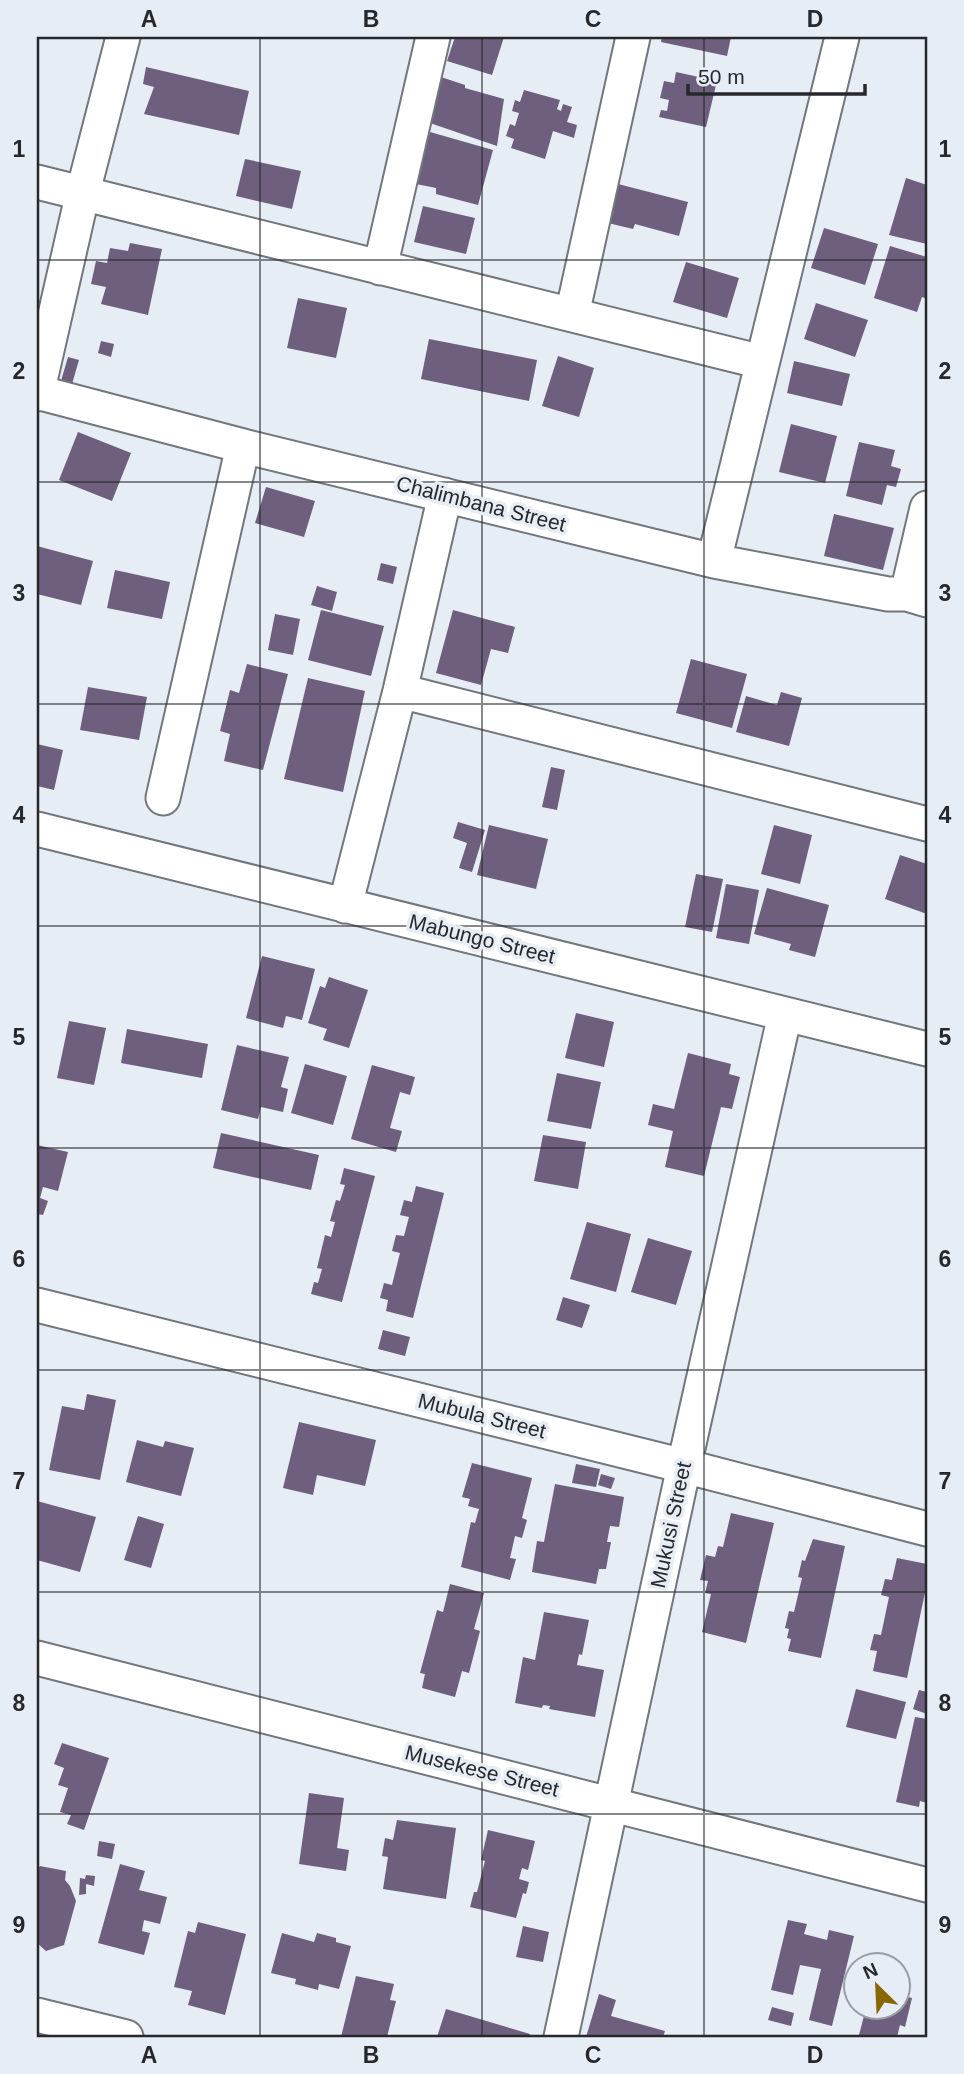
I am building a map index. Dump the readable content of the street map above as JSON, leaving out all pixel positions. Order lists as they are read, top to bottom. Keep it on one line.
{"streets":{"street":["Chalimbana Street","Mabungo Street","Mubula Street","Mukusi Street","Musekese Street"]},"crossings":[["Mabungo Street","Mukusi Street"],["Mubula Street","Mukusi Street"],["Mukusi Street","Musekese Street"]],"scale_bar":"50 m","north":"top left","grid":{"columns":["A","B","C","D"],"rows":["1","2","3","4","5","6","7","8","9"]}}
